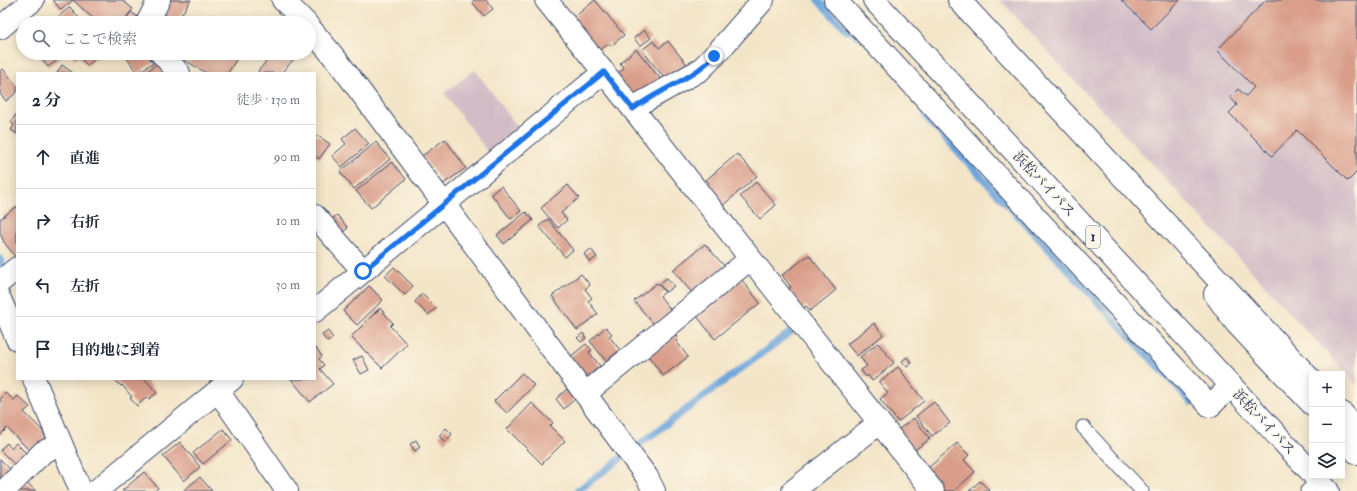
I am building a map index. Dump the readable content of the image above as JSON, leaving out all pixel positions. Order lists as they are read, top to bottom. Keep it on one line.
{"streets":{"main road":["浜松バイパス","1"]},"page":{"search":"ここで検索","heading":["2 分","徒歩 · 130 m"],"list":[["直進","90 m"],["右折","10 m"],["左折","30 m"],"目的地に到着"],"map_buttons":["+","−"]}}
